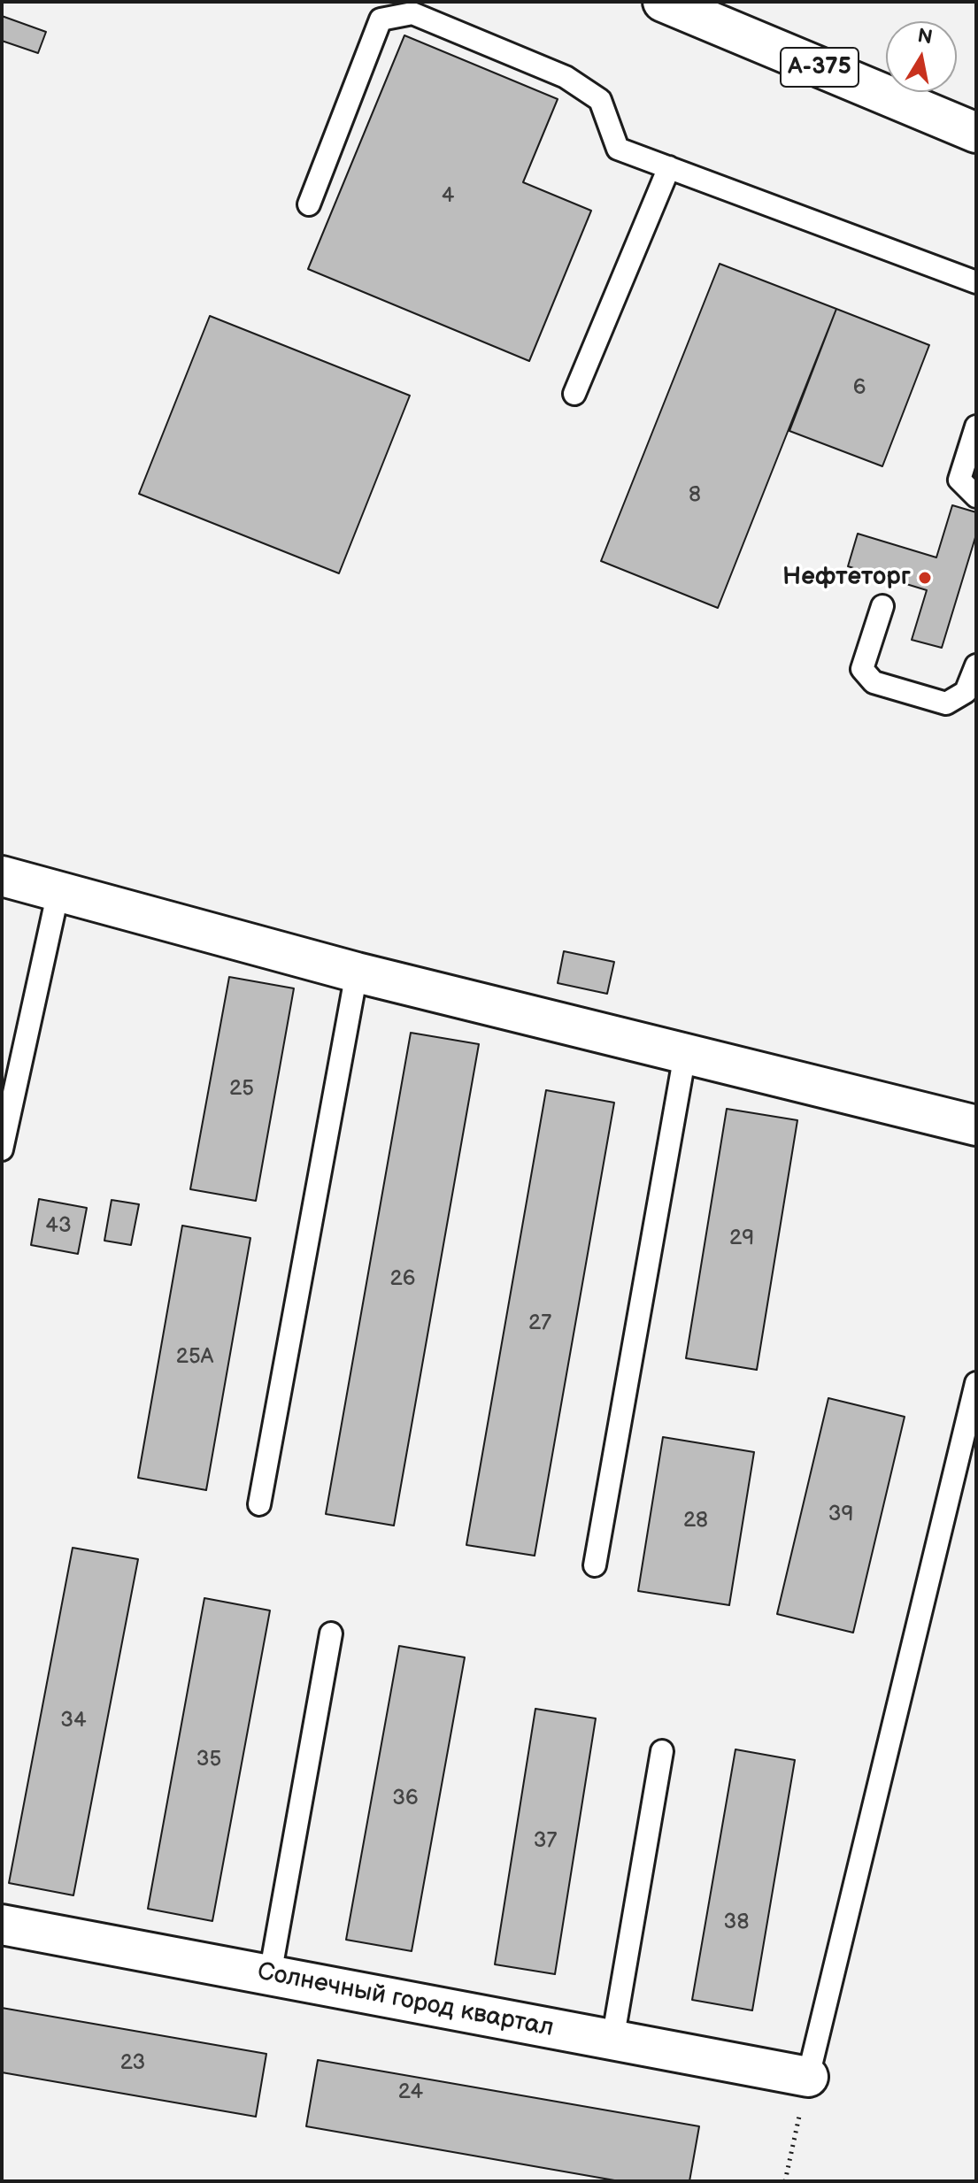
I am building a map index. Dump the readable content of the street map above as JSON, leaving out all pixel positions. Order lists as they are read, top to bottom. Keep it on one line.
{"streets":{"main road":["А-375","Солнечный город квартал"]},"places":["Нефтеторг"],"house_numbers":["4","6","8","25","43","29","26","27","25А","39","28","34","35","36","37","38","23","24"],"north":"top"}
